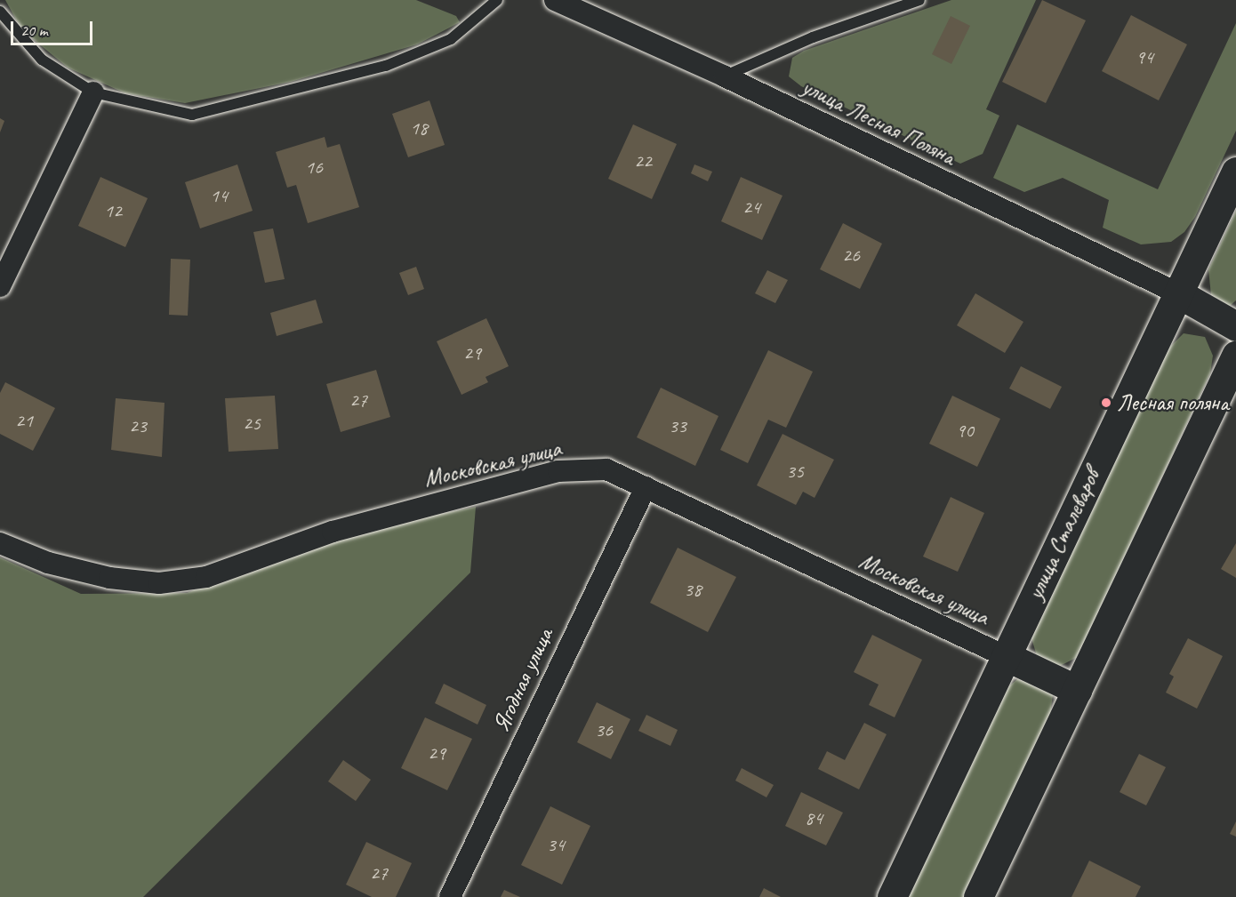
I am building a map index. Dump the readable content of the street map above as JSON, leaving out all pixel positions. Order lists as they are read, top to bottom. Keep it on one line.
{"streets":{"main road":["улица Сталеваров"],"street":["улица Лесная Поляна","Московская улица","Ягодная улица"]},"crossings":[["улица Лесная Поляна","улица Сталеваров"],["Московская улица","улица Сталеваров"],["Московская улица","Ягодная улица"]],"places":["Лесная поляна"],"house_numbers":["94","18","22","16","14","24","12","26","29","27","21","25","23","33","90","35","38","36","29","84","34","27"],"scale_bar":"20 m"}
